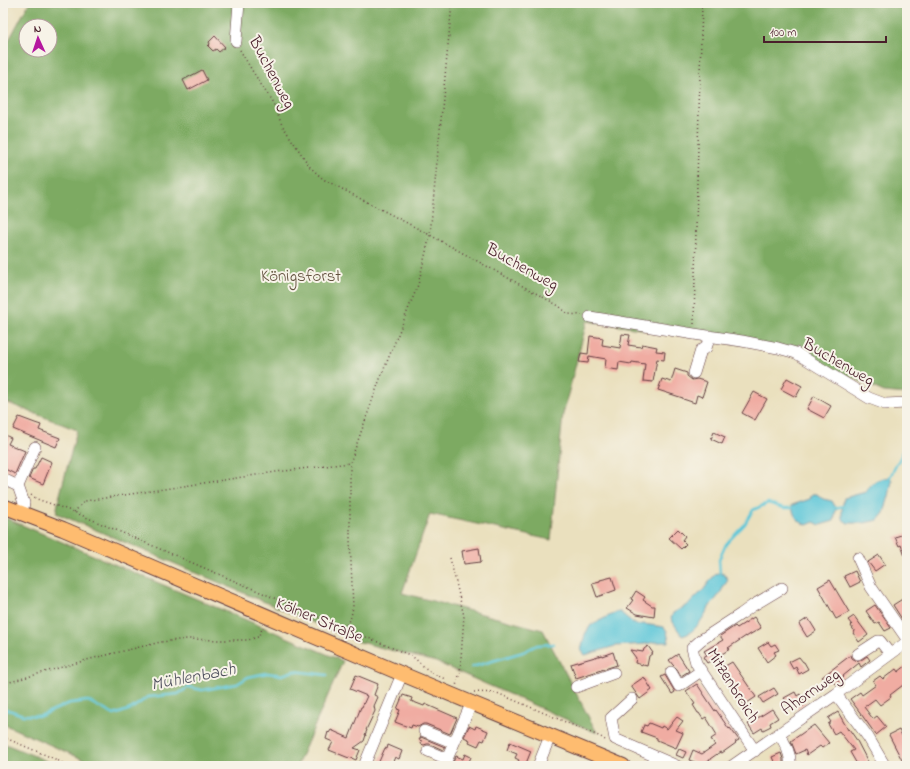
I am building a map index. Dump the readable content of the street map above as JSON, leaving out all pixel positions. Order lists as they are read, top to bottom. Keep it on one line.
{"streets":{"main road":["Kölner Straße"],"street":["Buchenweg","Mitzenbroich","Ahornweg"]},"crossings":[["Mitzenbroich","Ahornweg"]],"water":["Mühlenbach"],"parks":["Königsforst"],"scale_bar":"100 m","north":"top"}
